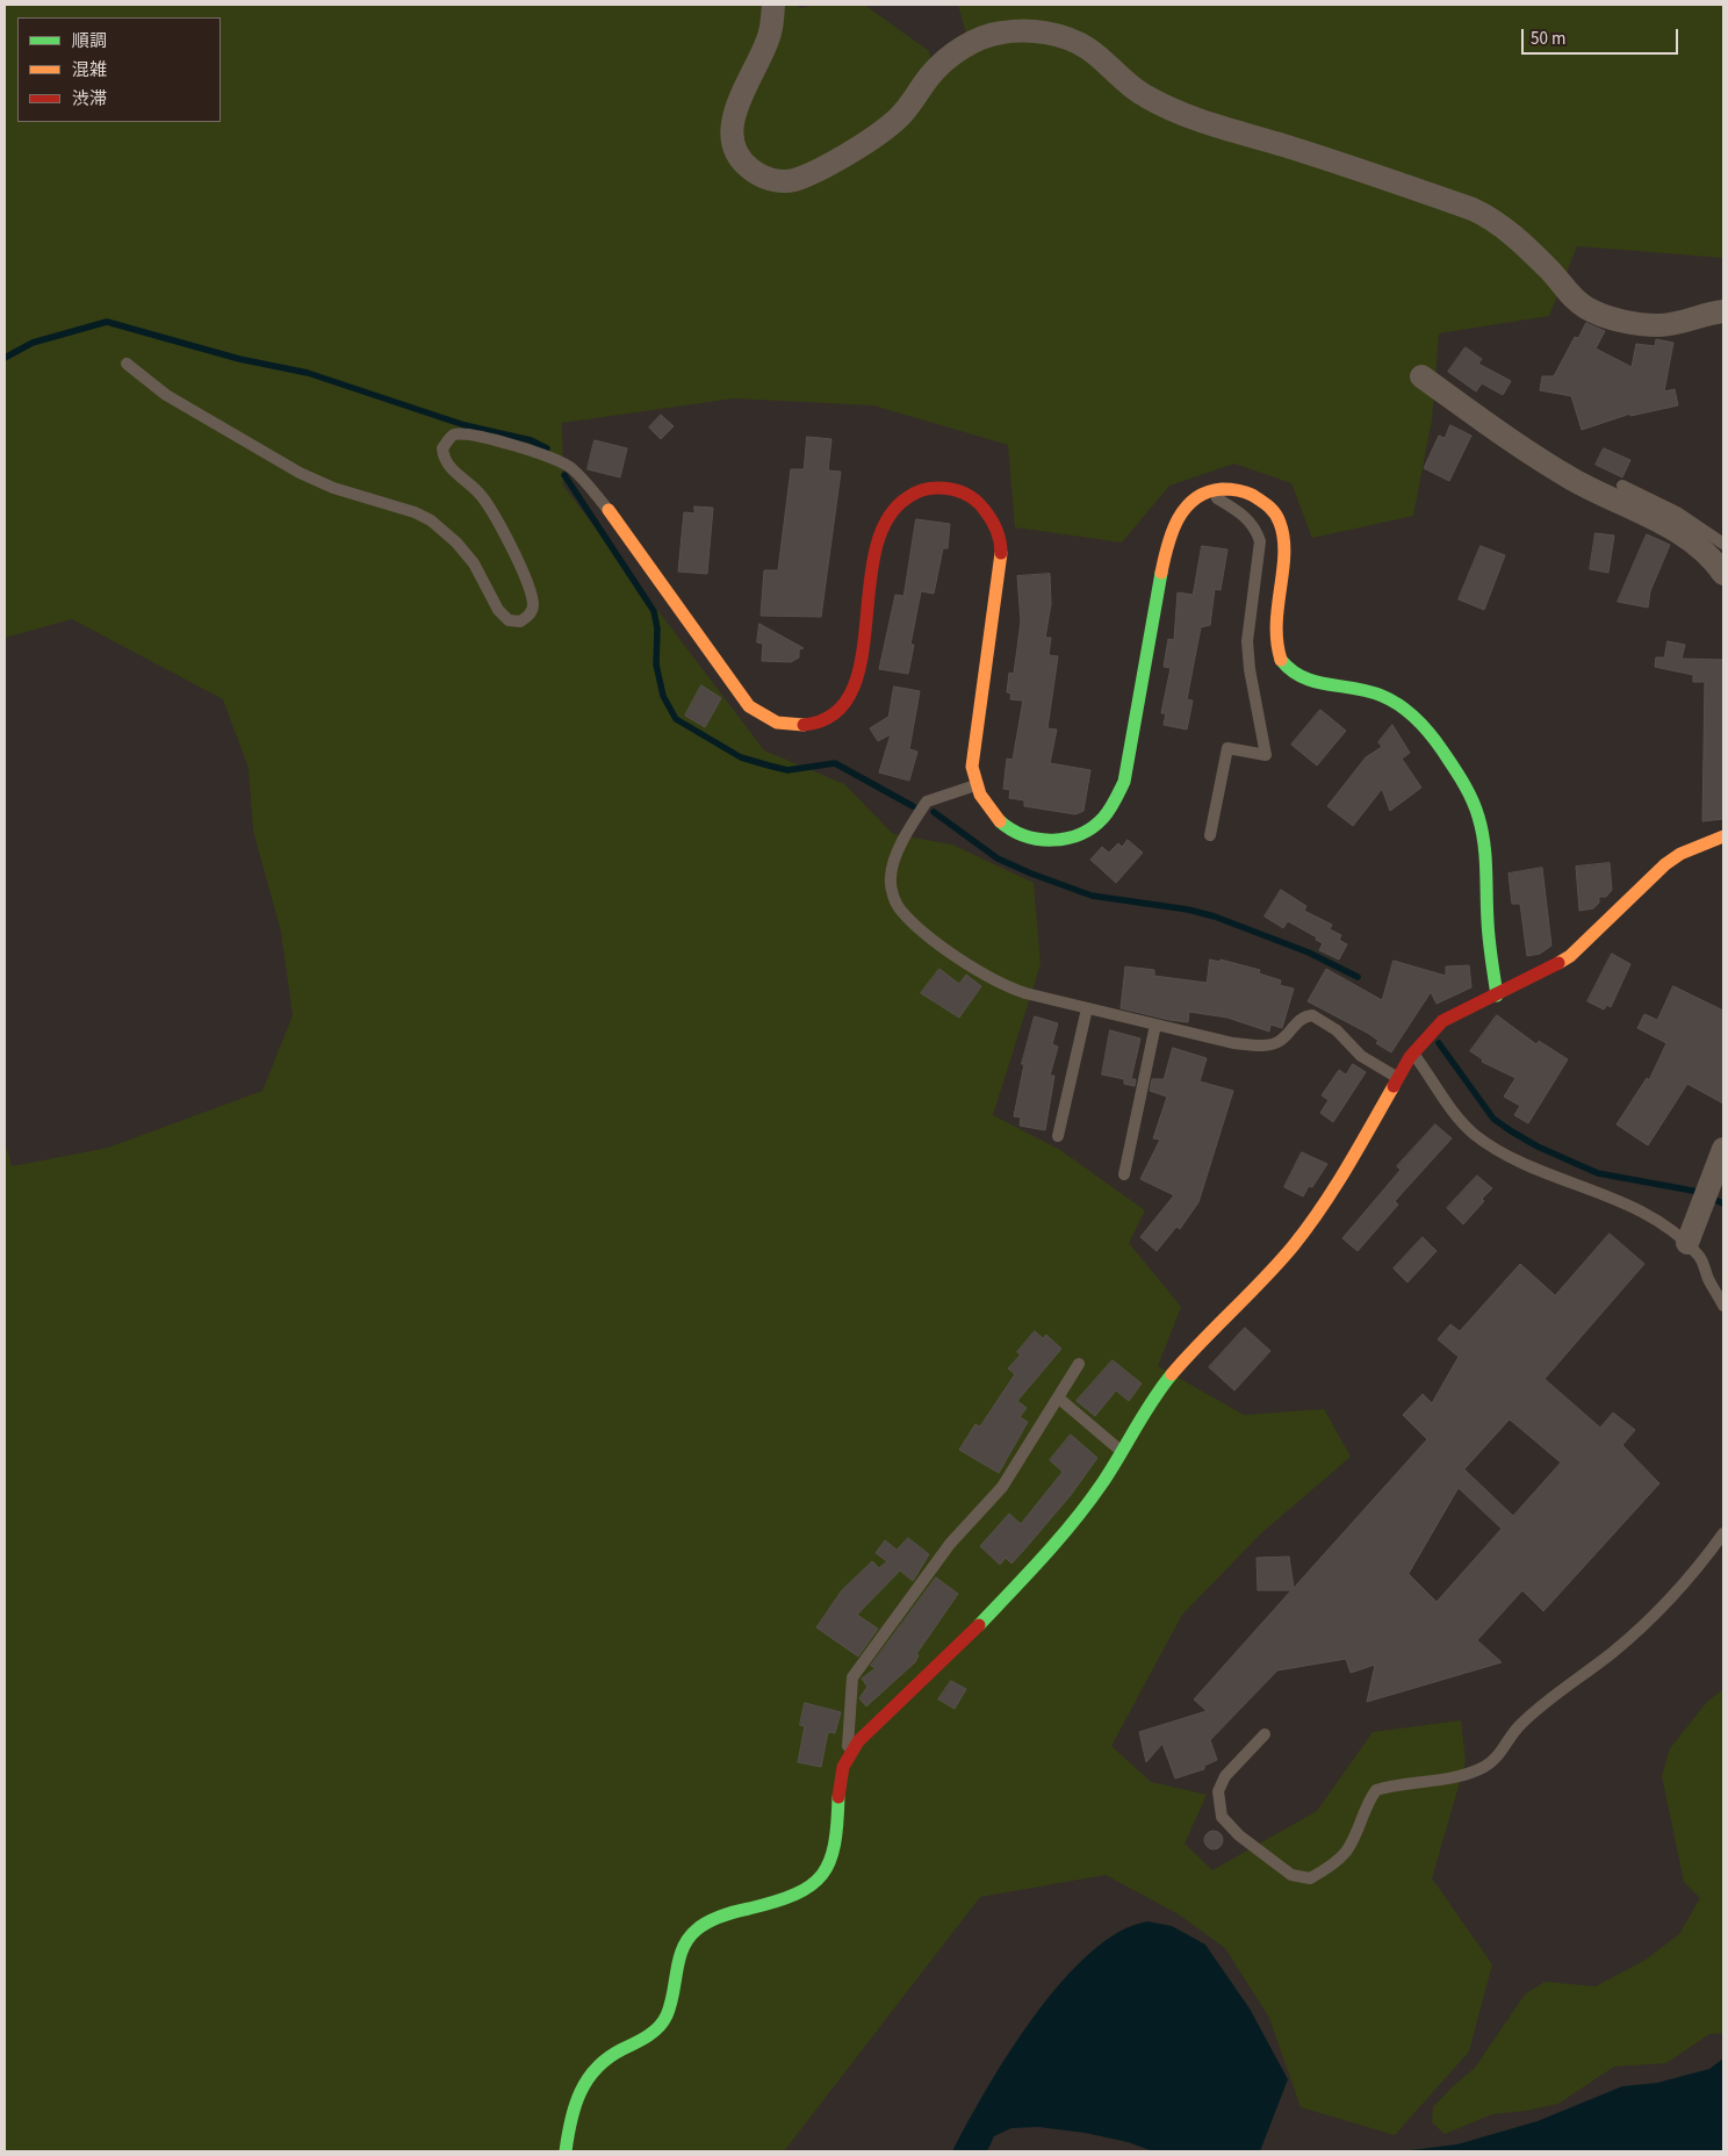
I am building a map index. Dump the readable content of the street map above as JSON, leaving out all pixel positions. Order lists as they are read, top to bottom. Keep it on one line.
{"legend":["順調","混雑","渋滞"],"scale_bar":"50 m"}
